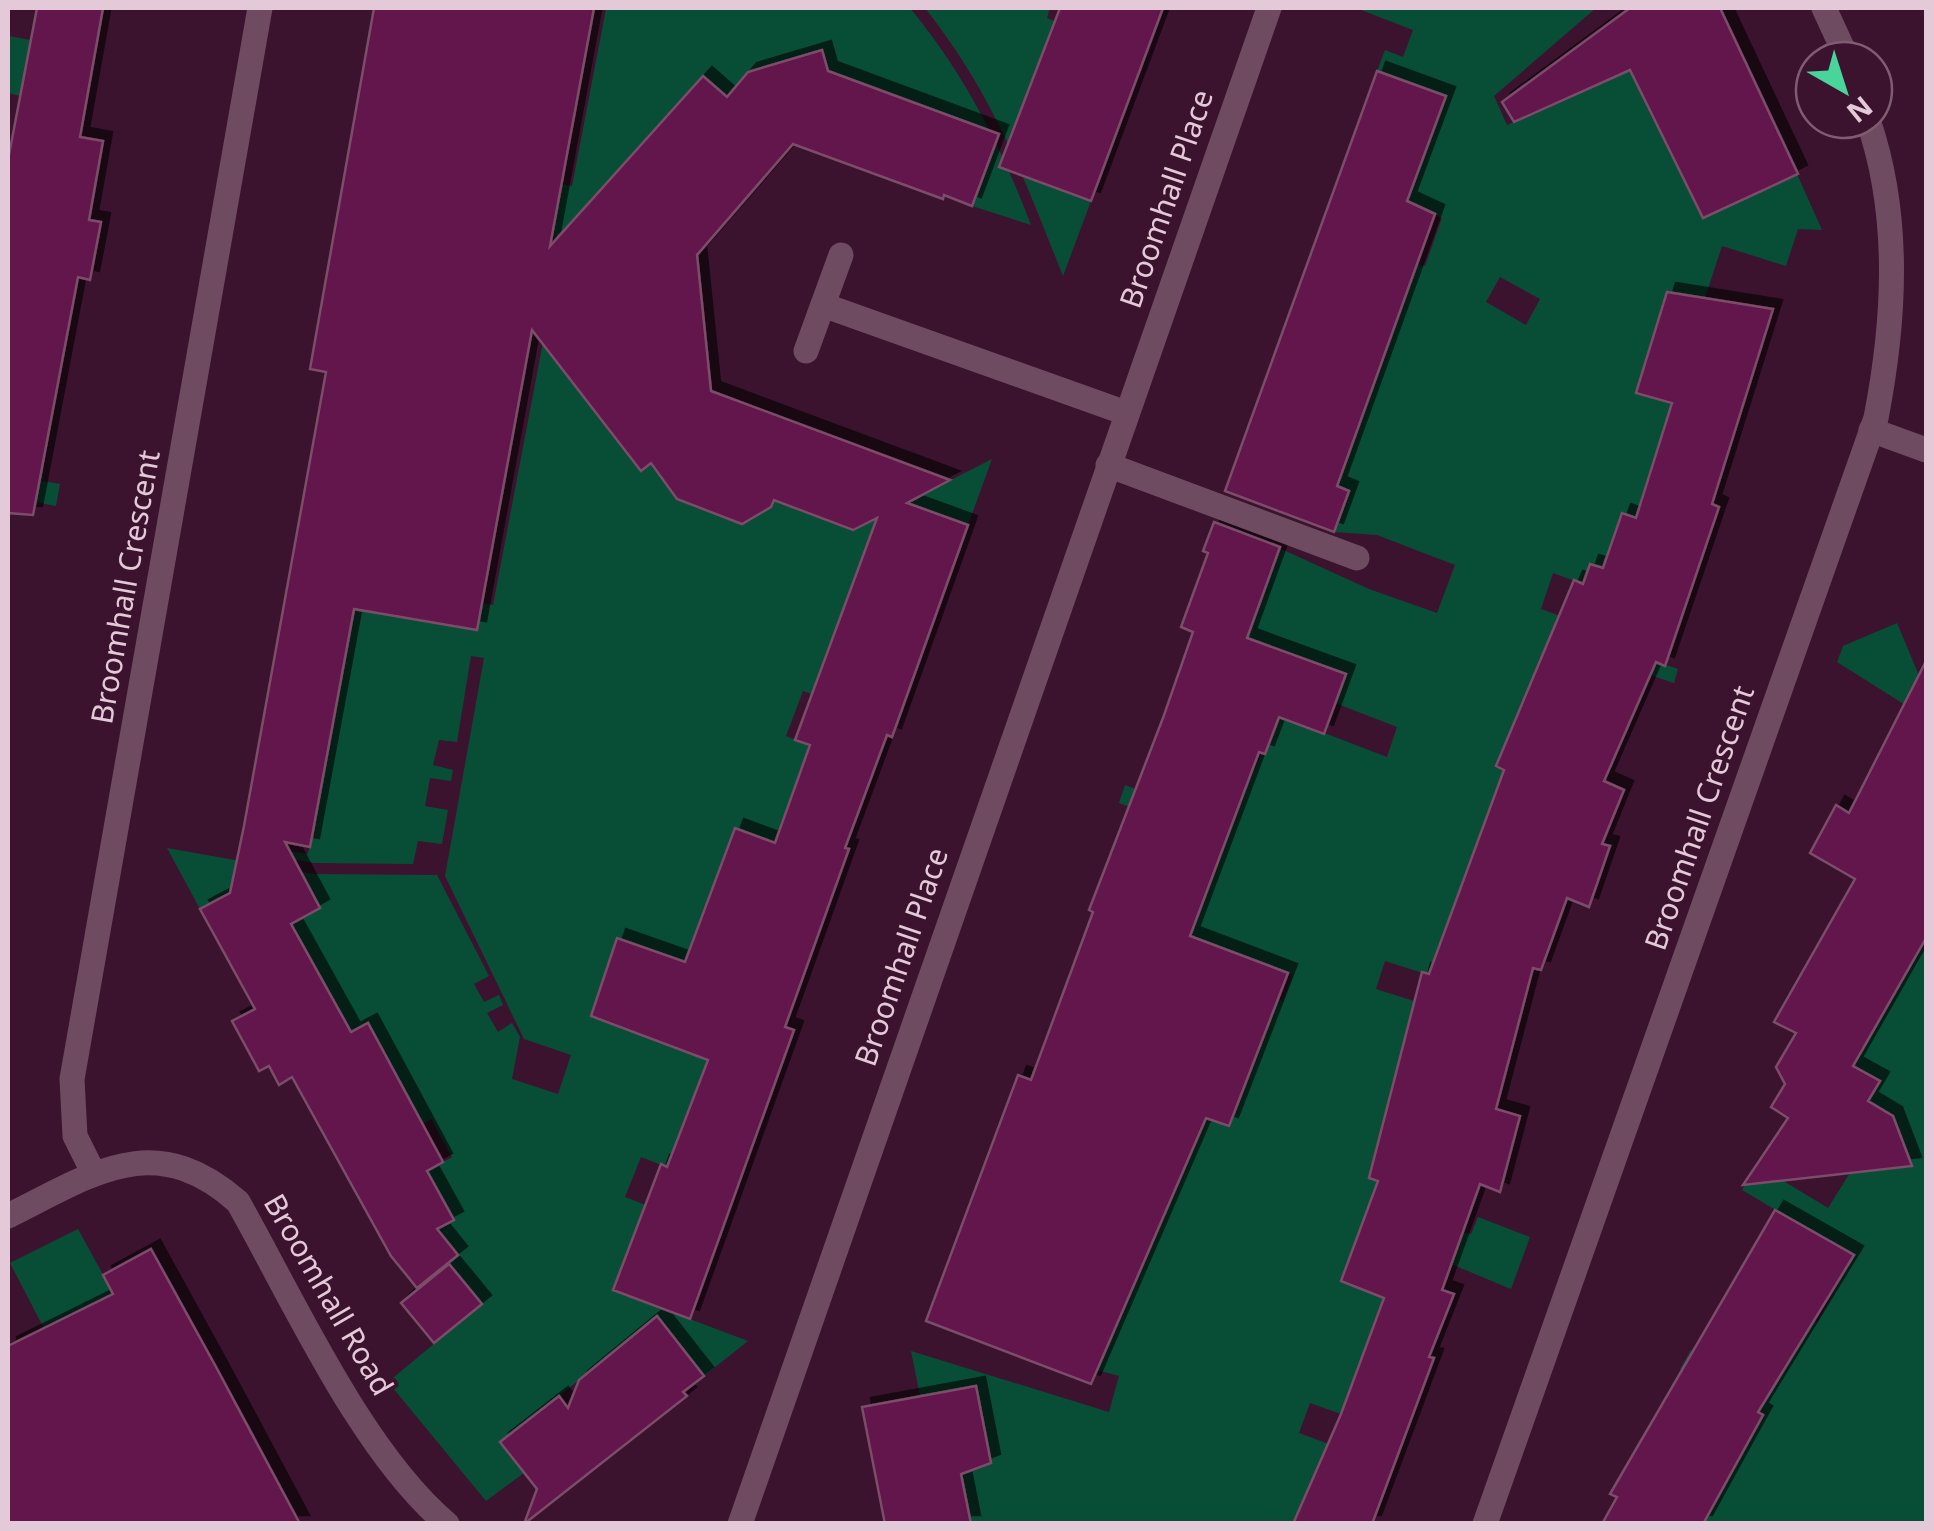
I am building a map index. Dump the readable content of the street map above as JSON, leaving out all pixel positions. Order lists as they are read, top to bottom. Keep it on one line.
{"streets":{"street":["Broomhall Place","Broomhall Crescent","Broomhall Road"]},"crossings":[["Broomhall Crescent","Broomhall Road"]],"north":"bottom right"}
